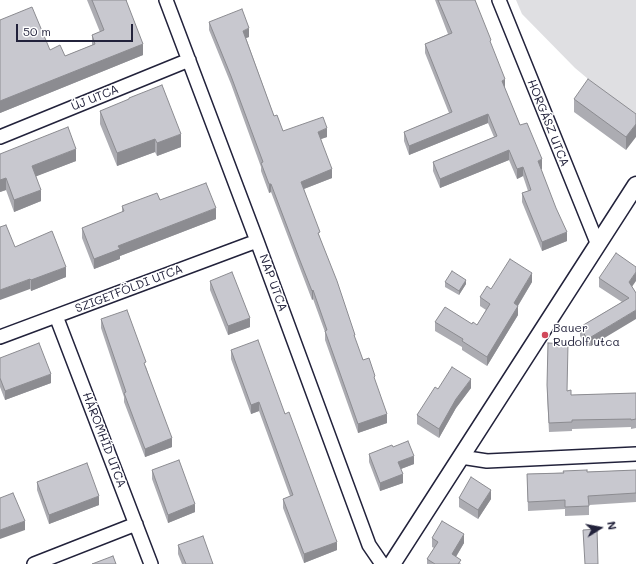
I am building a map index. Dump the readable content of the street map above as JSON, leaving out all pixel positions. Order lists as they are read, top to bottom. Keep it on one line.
{"streets":{"street":["ÚJ UTCA","HORGÁSZ UTCA","NAP UTCA","SZIGETFÖLDI UTCA","HÁROMHÍD UTCA"]},"crossings":[["ÚJ UTCA","NAP UTCA"],["NAP UTCA","SZIGETFÖLDI UTCA"],["SZIGETFÖLDI UTCA","HÁROMHÍD UTCA"]],"places":["Bauer Rudolf utca"],"scale_bar":"50 m","north":"right"}
